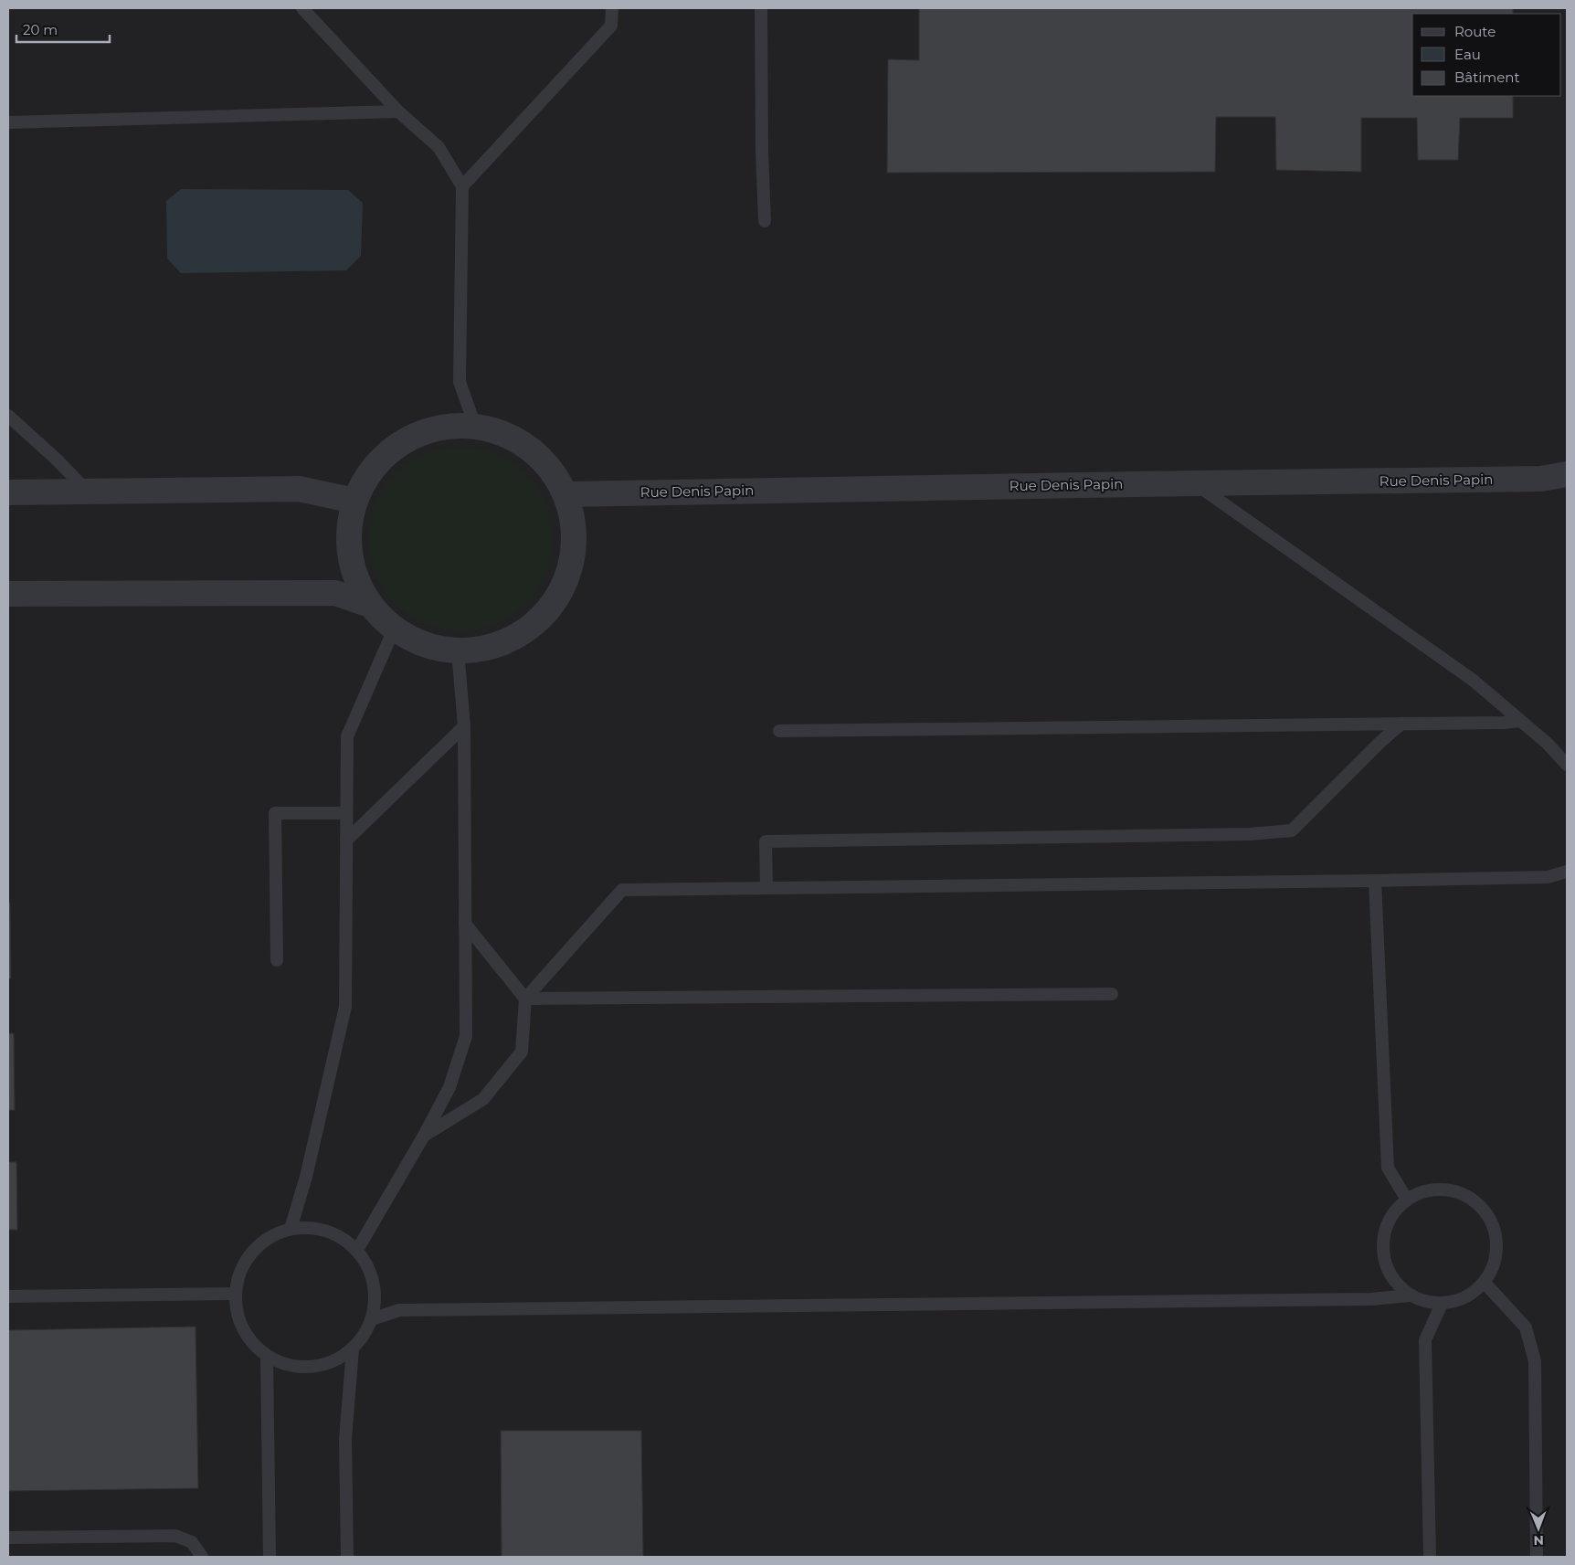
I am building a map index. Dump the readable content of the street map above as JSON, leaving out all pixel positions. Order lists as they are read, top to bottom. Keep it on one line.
{"streets":{"street":["Rue Denis Papin"]},"legend":["Route","Eau","Bâtiment"],"scale_bar":"20 m","north":"bottom"}
